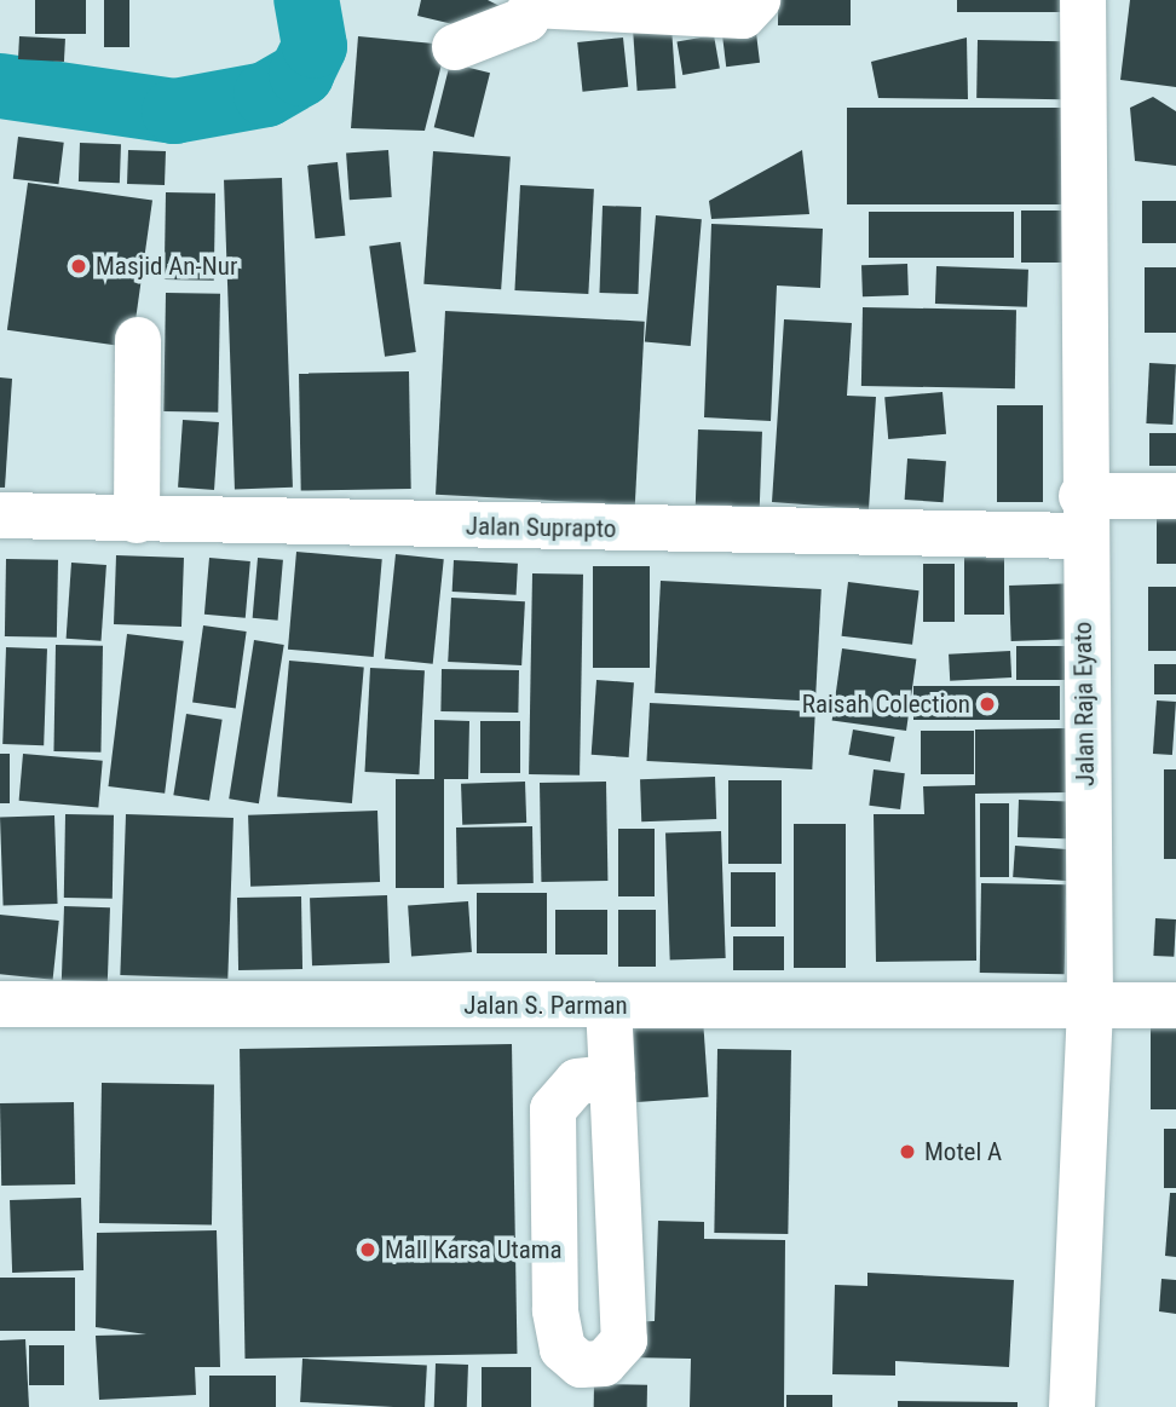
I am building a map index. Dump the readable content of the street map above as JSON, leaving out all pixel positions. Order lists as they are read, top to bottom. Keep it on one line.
{"streets":{"street":["Jalan Suprapto","Jalan Raja Eyato","Jalan S. Parman"]},"crossings":[["Jalan Suprapto","Jalan Raja Eyato"],["Jalan Raja Eyato","Jalan S. Parman"]],"places":["Masjid An-Nur","Raisah Colection","Motel A","Mall Karsa Utama"]}
